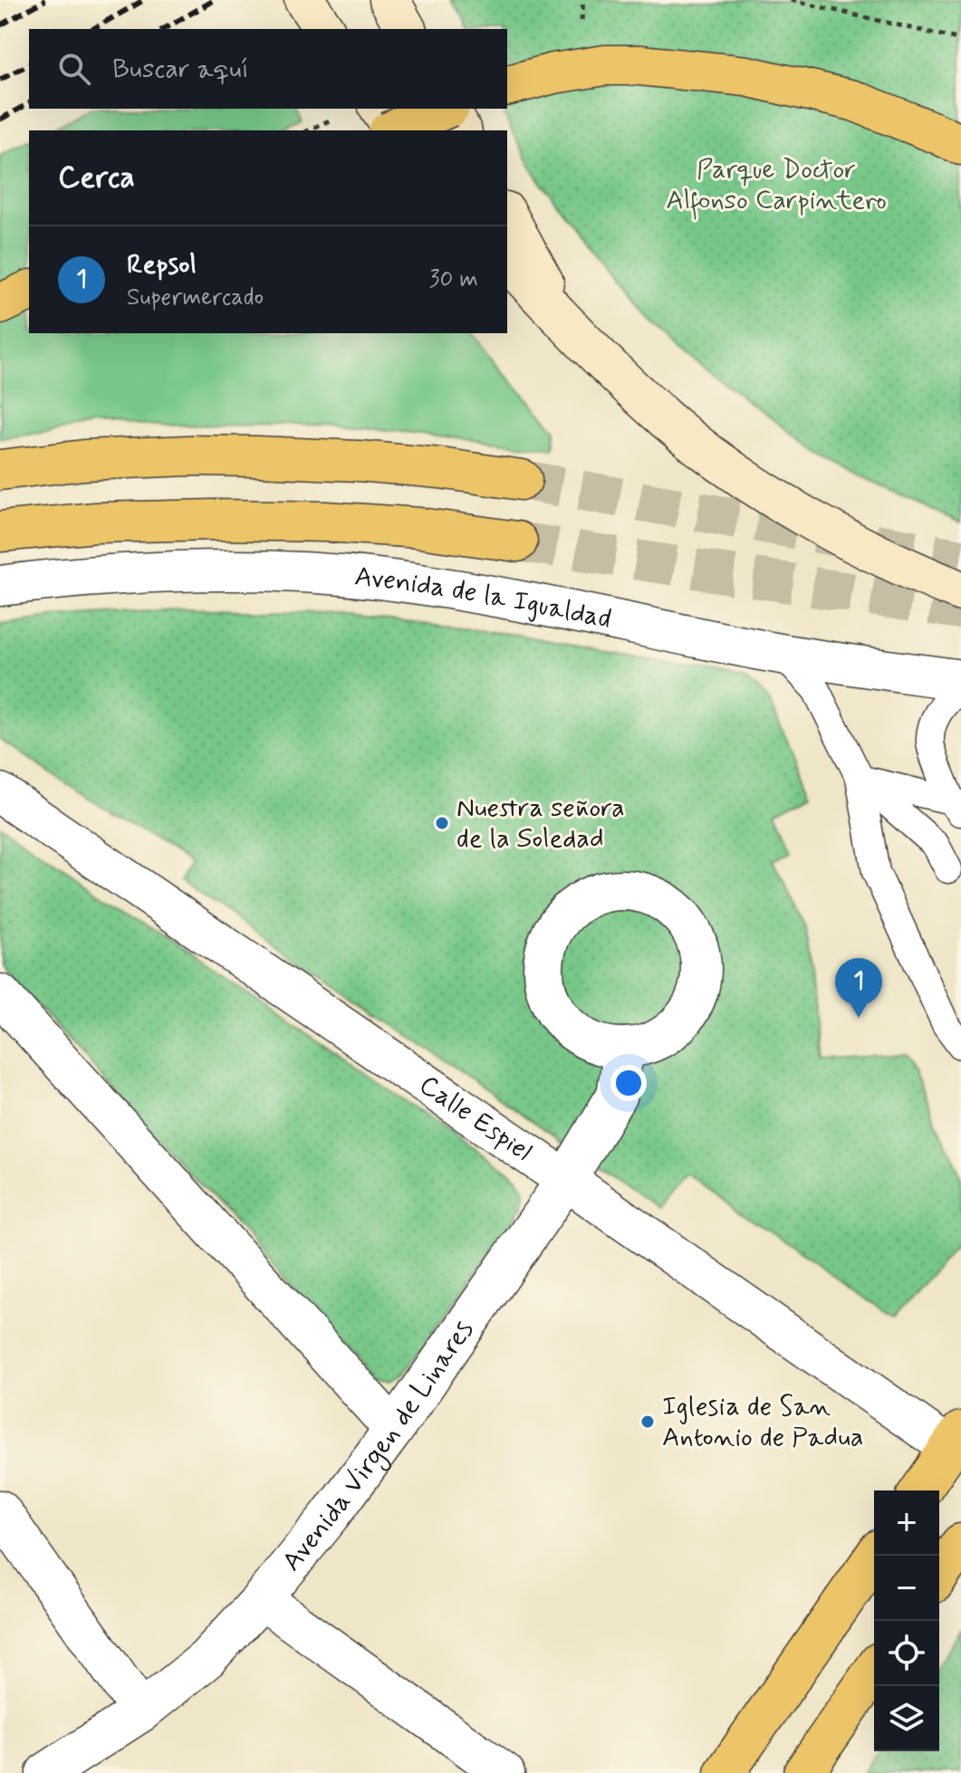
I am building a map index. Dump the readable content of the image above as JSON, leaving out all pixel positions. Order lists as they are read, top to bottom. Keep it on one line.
{"streets":{"main road":["Avenida de la Igualdad"],"street":["Calle Espiel","Avenida Virgen de Linares"]},"crossings":[["Calle Espiel","Avenida Virgen de Linares"]],"parks":["Parque Doctor Alfonso Carpintero"],"places":["Nuestra señora de la Soledad","Iglesia de San Antonio de Padua"],"page":{"search":"Buscar aquí","heading":"Cerca","list":[{"mark":"1","name":"Repsol","note":"Supermercado","value":"30 m"}],"pins":"1","map_buttons":["+","−"]}}
